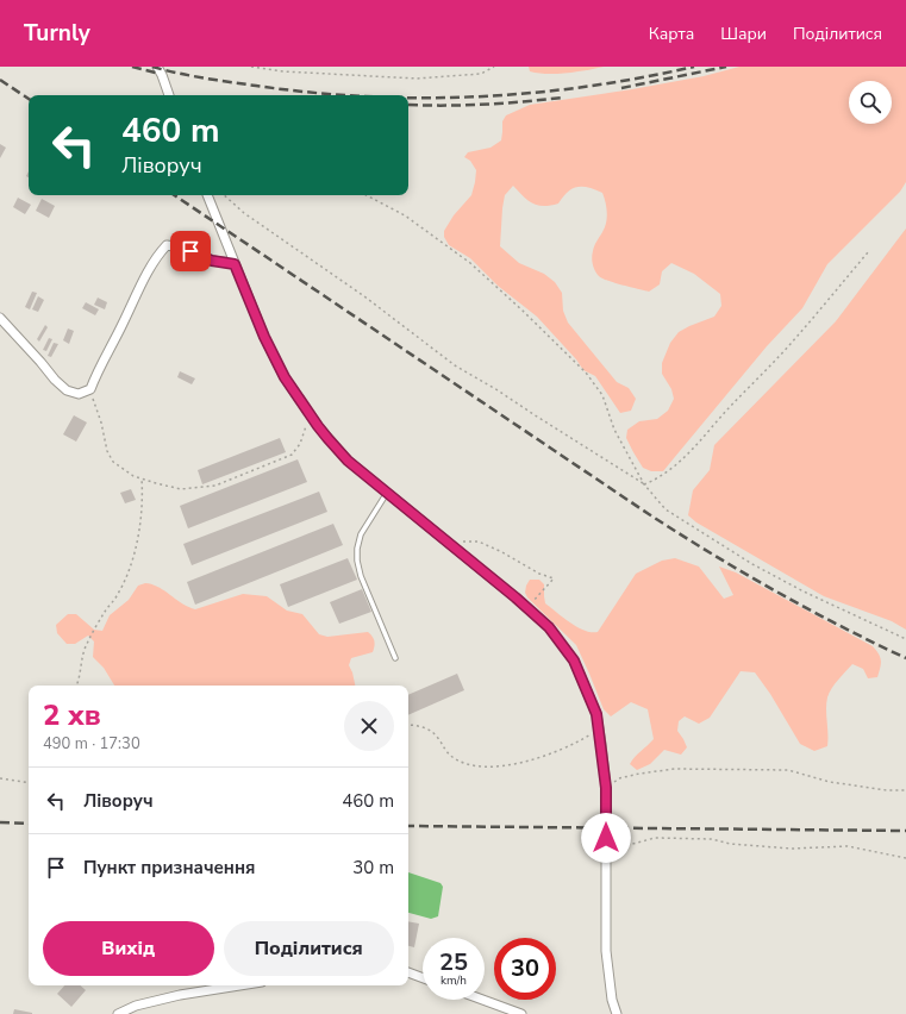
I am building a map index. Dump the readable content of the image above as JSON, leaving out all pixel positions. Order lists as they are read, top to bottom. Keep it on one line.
{"page":{"header":"Turnly","nav":["Карта","Шари","Поділитися"],"turn":["460 m","Ліворуч"],"heading":["2 хв","490 m · 17:30"],"list":[{"name":"Ліворуч","value":"460 m"},{"name":"Пункт призначення","value":"30 m"}],"buttons":["Вихід","Поділитися"],"speed":"25 km/h","limit":"30"}}
